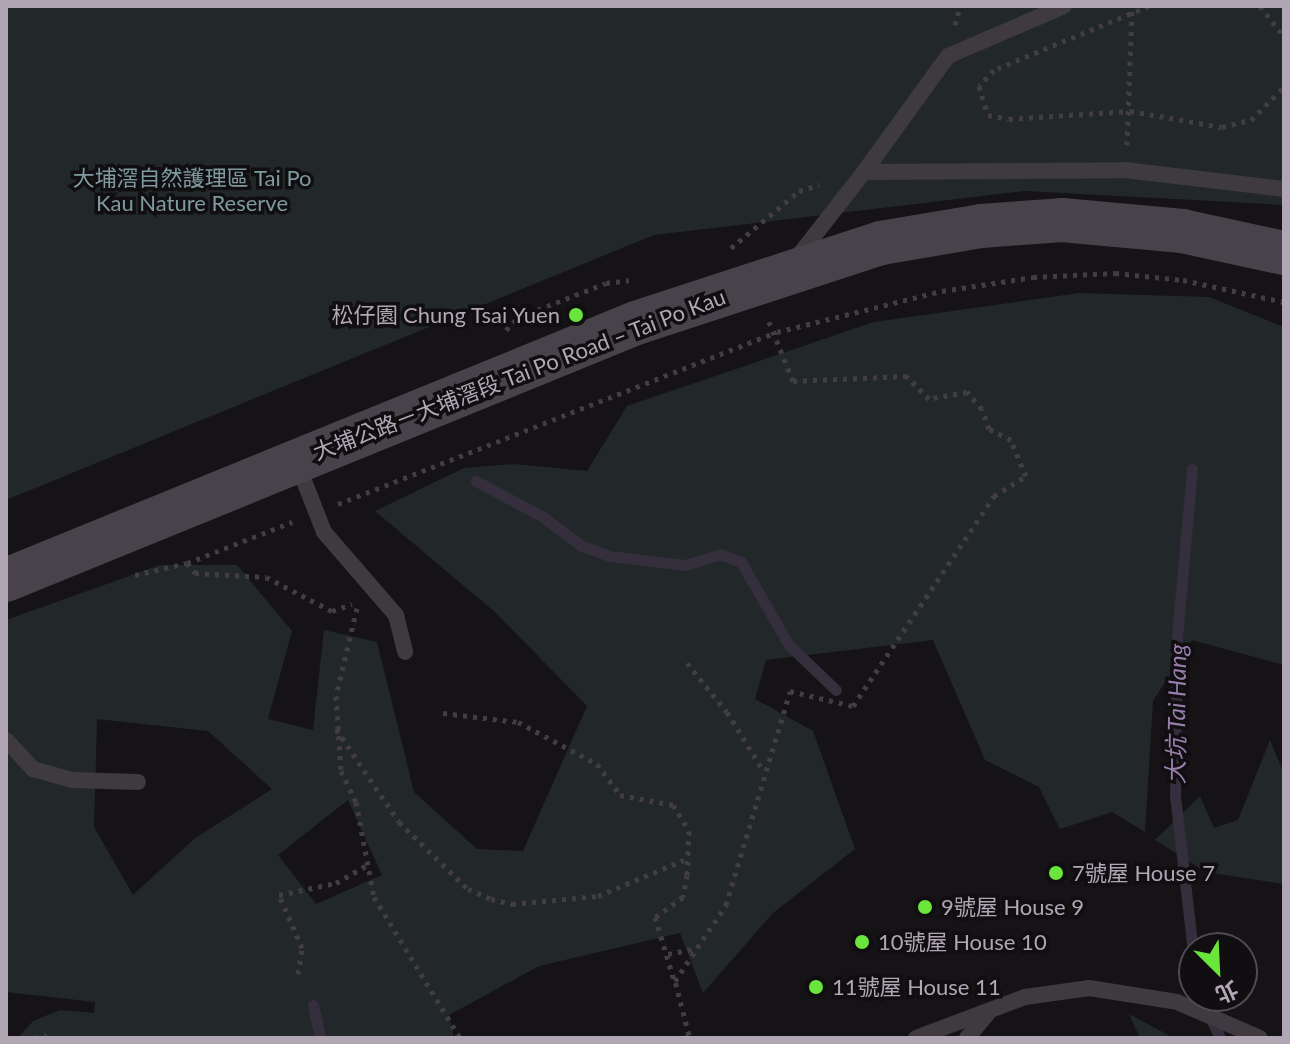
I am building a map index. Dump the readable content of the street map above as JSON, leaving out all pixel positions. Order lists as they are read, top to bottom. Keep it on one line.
{"streets":{"main road":["大埔公路－大埔滘段 Tai Po Road – Tai Po Kau"]},"water":["大坑 Tai Hang"],"parks":["大埔滘自然護理區 Tai Po Kau Nature Reserve"],"places":["松仔園 Chung Tsai Yuen","7號屋 House 7","9號屋 House 9","10號屋 House 10","11號屋 House 11"],"north":"bottom right"}
